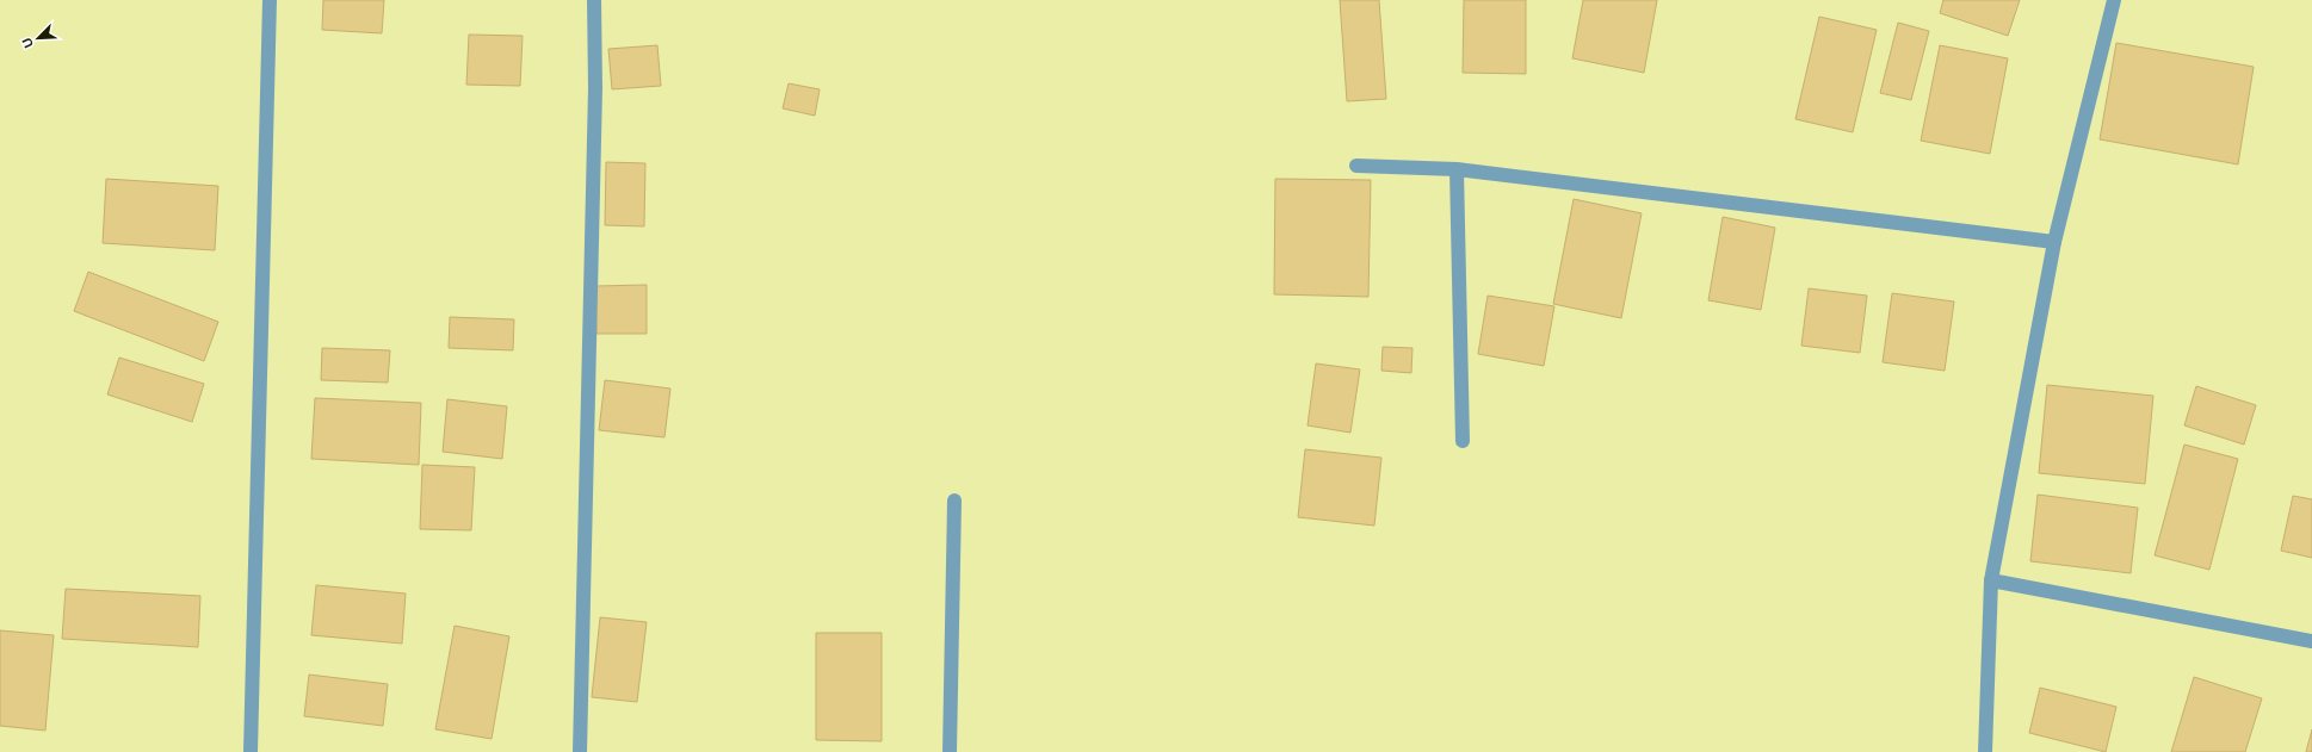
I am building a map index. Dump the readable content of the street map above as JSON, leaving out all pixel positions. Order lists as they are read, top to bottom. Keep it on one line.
{"north":"bottom left"}
